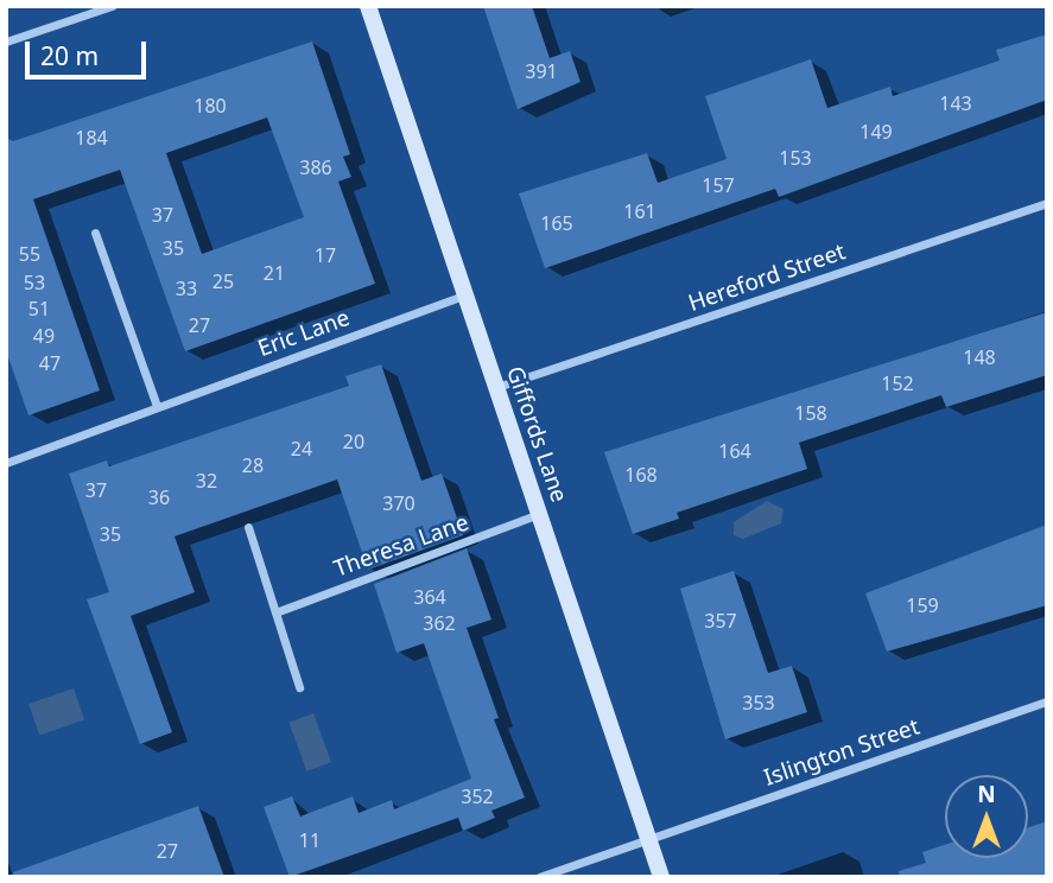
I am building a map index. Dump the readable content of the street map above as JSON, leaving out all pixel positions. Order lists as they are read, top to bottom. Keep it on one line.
{"streets":{"street":["Hereford Street","Eric Lane","Giffords Lane","Theresa Lane","Islington Street"]},"crossings":[["Hereford Street","Giffords Lane"],["Eric Lane","Giffords Lane"],["Giffords Lane","Theresa Lane"],["Giffords Lane","Islington Street"]],"house_numbers":["391","143","180","149","184","153","386","157","161","37","165","35","55","17","21","25","53","33","51","27","49","148","47","152","158","20","24","164","28","168","32","37","36","370","35","364","159","357","362","353","352","11","27"],"scale_bar":"20 m","north":"top"}
